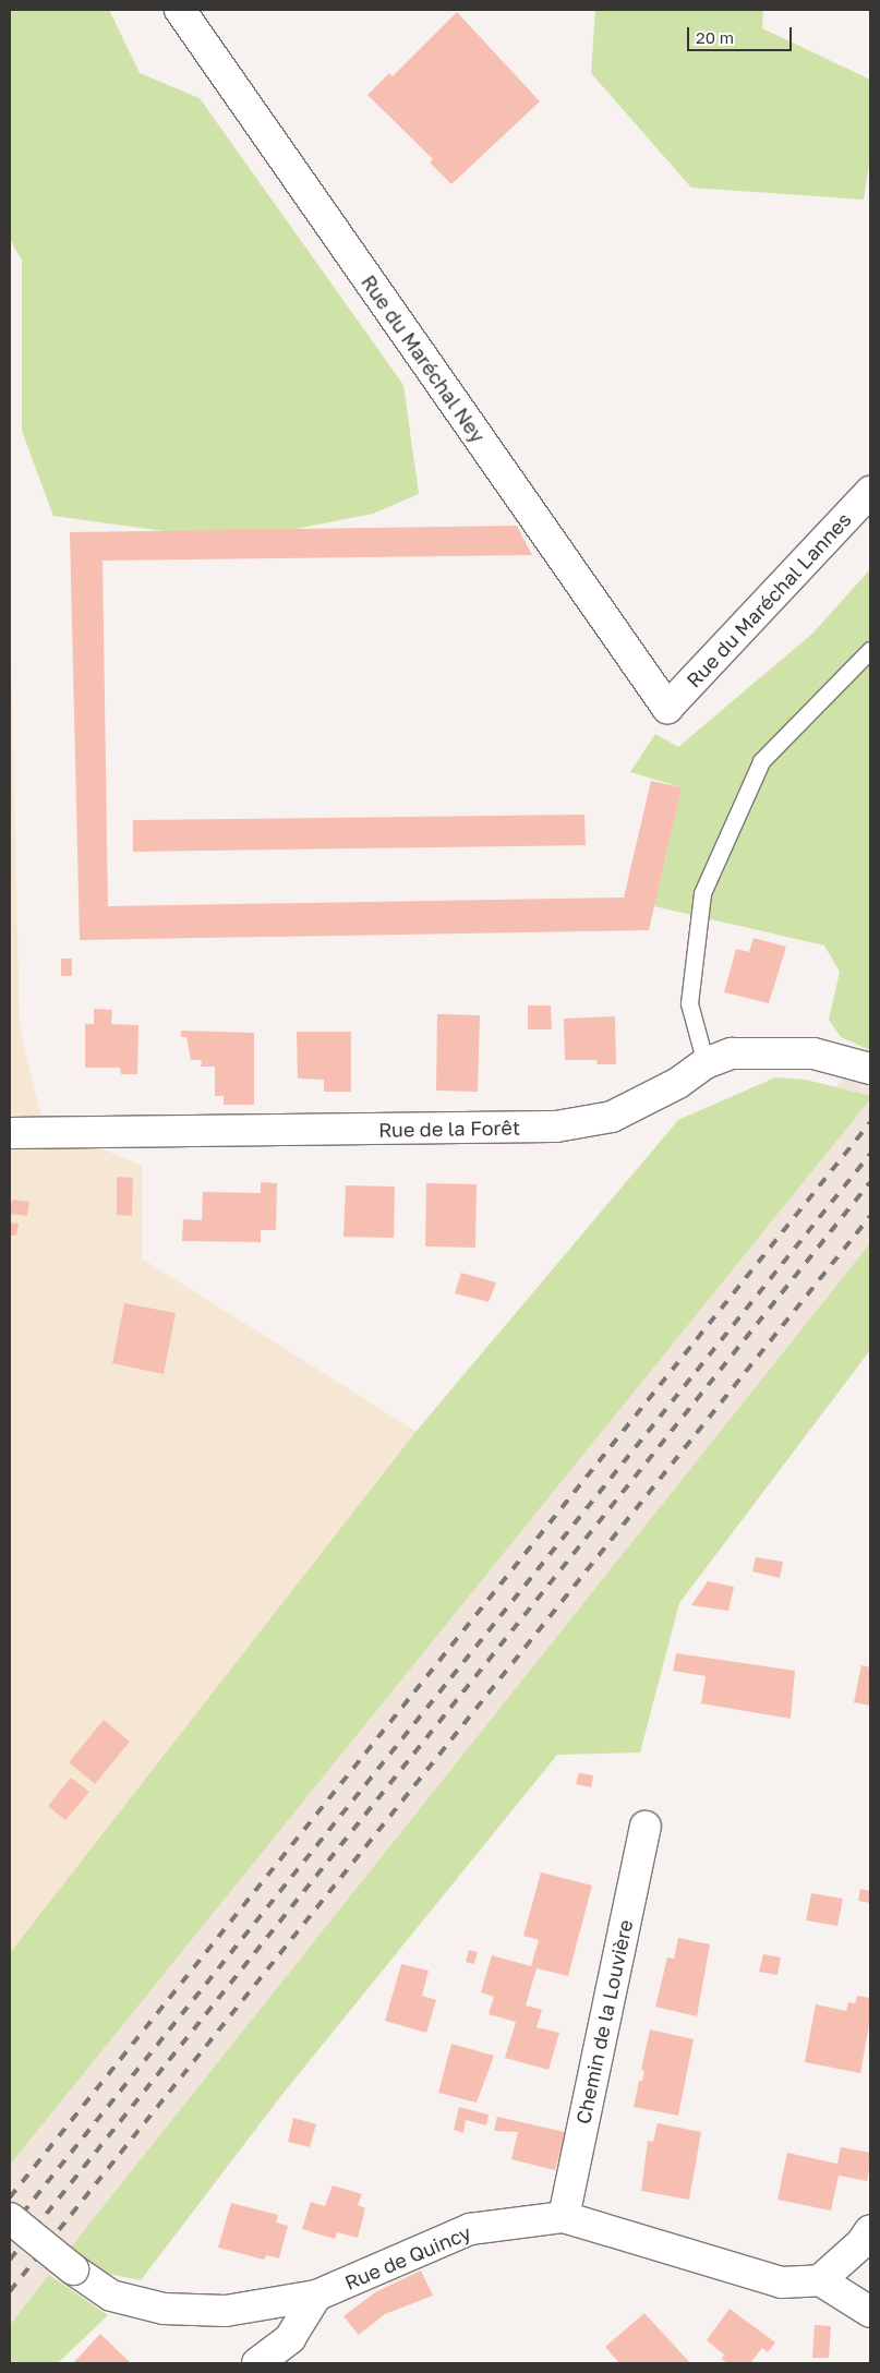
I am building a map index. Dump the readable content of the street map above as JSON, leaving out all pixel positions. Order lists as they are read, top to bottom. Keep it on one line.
{"streets":{"street":["Rue du Maréchal Ney","Rue du Maréchal Lannes","Rue de la Forêt","Chemin de la Louvière","Rue de Quincy"]},"crossings":[["Rue du Maréchal Ney","Rue du Maréchal Lannes"],["Chemin de la Louvière","Rue de Quincy"]],"scale_bar":"20 m"}
